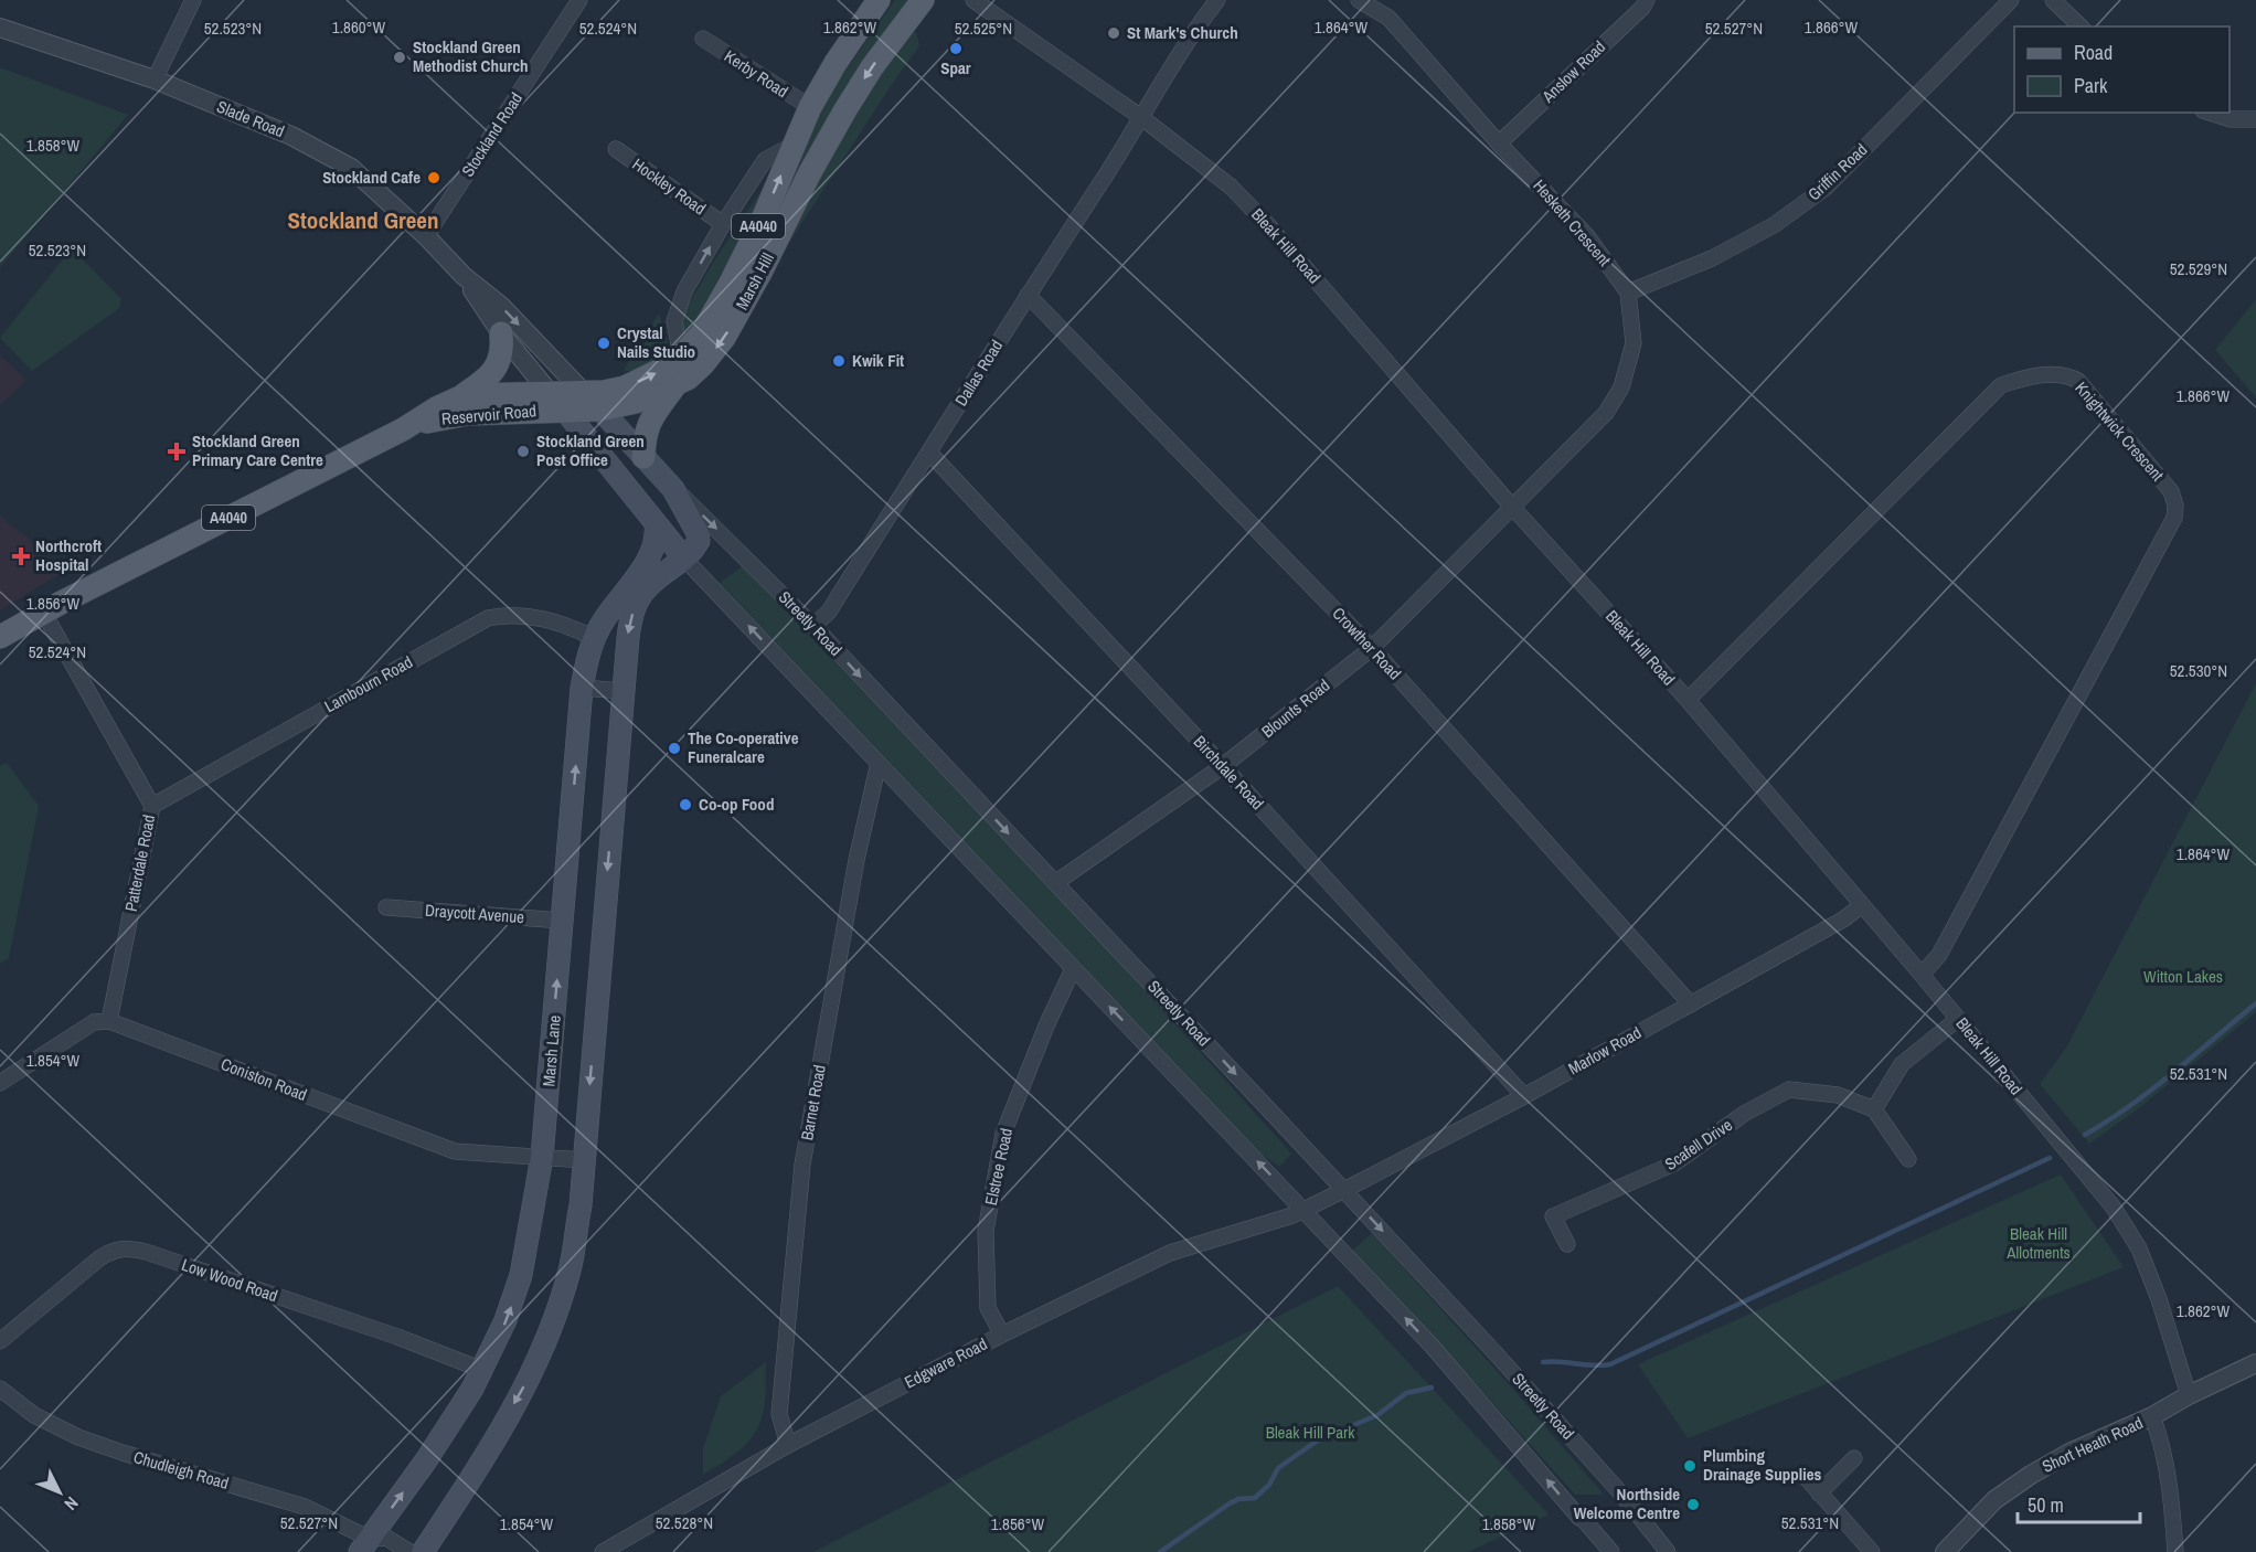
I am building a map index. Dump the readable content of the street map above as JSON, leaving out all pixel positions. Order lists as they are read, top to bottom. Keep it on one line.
{"streets":{"main road":["A4040","Marsh Hill","Reservoir Road","Streetly Road","Marsh Lane"],"street":["Anslow Road","Kerby Road","Slade Road","Stockland Road","Griffin Road","Hockley Road","Hesketh Crescent","Bleak Hill Road","Dallas Road","Knightwick Crescent","Crowther Road","Lambourn Road","Blounts Road","Birchdale Road","Patterdale Road","Draycott Avenue","Marlow Road","Coniston Road","Barnet Road","Scafell Drive","Elstree Road","Low Wood Road","Edgware Road","Short Heath Road","Chudleigh Road"]},"crossings":[["Anslow Road","Hesketh Crescent"],["Kerby Road","Marsh Hill"],["Slade Road","Stockland Road"],["Slade Road","Marsh Hill"],["Slade Road","Reservoir Road"],["Slade Road","Streetly Road"],["Griffin Road","Hesketh Crescent"],["Hesketh Crescent","Bleak Hill Road"],["Hesketh Crescent","Blounts Road"],["Bleak Hill Road","Dallas Road"],["Bleak Hill Road","Knightwick Crescent"],["Bleak Hill Road","Blounts Road"],["Bleak Hill Road","Marlow Road"],["Bleak Hill Road","Short Heath Road"],["Marsh Hill","Reservoir Road"],["Marsh Hill","Streetly Road"],["Dallas Road","Streetly Road"],["Dallas Road","Crowther Road"],["Dallas Road","Birchdale Road"],["Reservoir Road","Patterdale Road"],["Streetly Road","Blounts Road"],["Streetly Road","Marlow Road"],["Streetly Road","Edgware Road"],["Crowther Road","Blounts Road"],["Crowther Road","Marlow Road"],["Lambourn Road","Patterdale Road"],["Lambourn Road","Marsh Lane"],["Blounts Road","Birchdale Road"],["Birchdale Road","Marlow Road"],["Patterdale Road","Coniston Road"],["Draycott Avenue","Marsh Lane"],["Marsh Lane","Coniston Road"],["Marsh Lane","Low Wood Road"],["Marsh Lane","Chudleigh Road"],["Marlow Road","Edgware Road"],["Barnet Road","Edgware Road"],["Elstree Road","Edgware Road"]],"one_way":["Streetly Road"],"districts":["Stockland Green"],"parks":["Witton Lakes","Bleak Hill Allotments","Bleak Hill Park"],"places":{"other":["St Mark's Church","Spar","Stockland Green Methodist Church","Stockland Cafe","Crystal Nails Studio","Kwik Fit","Stockland Green Post Office","The Co-operative Funeralcare","Co-op Food","Plumbing Drainage Supplies","Northside Welcome Centre"],"health":["Stockland Green Primary Care Centre","Northcroft Hospital"]},"legend":["Road","Park"],"scale_bar":"50 m","north":"bottom right","coordinates":["1.860°W","1.862°W","1.866°W","1.864°W","52.523°N","52.524°N","52.525°N","52.527°N","1.858°W","52.529°N","1.856°W","52.530°N","1.854°W","52.531°N","52.528°N"]}
